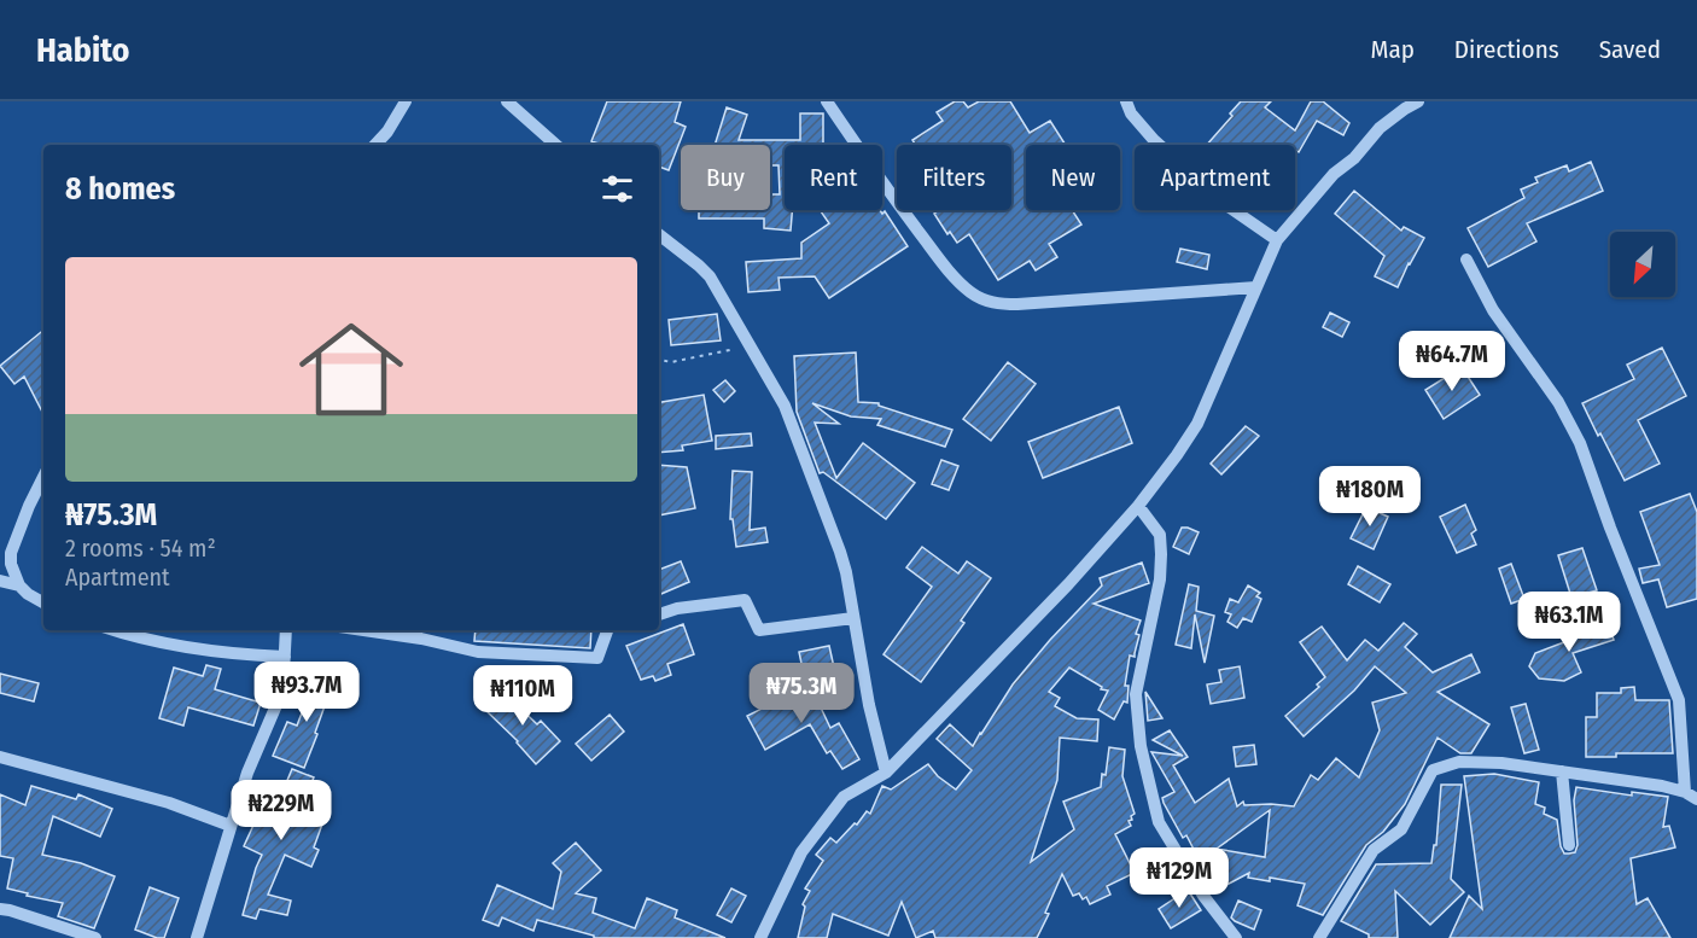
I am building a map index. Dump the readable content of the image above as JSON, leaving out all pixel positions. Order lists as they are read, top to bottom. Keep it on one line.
{"north":"bottom left","page":{"header":"Habito","nav":["Map","Directions","Saved"],"chip":["Buy","Rent","Filters","New","Apartment"],"heading":"8 homes","list":[{"name":"₦75.3M","note":"2 rooms · 54 m² · Apartment"}],"price":["₦64.7M","₦180M","₦63.1M","₦93.7M","₦75.3M","₦110M","₦229M","₦129M"]}}
